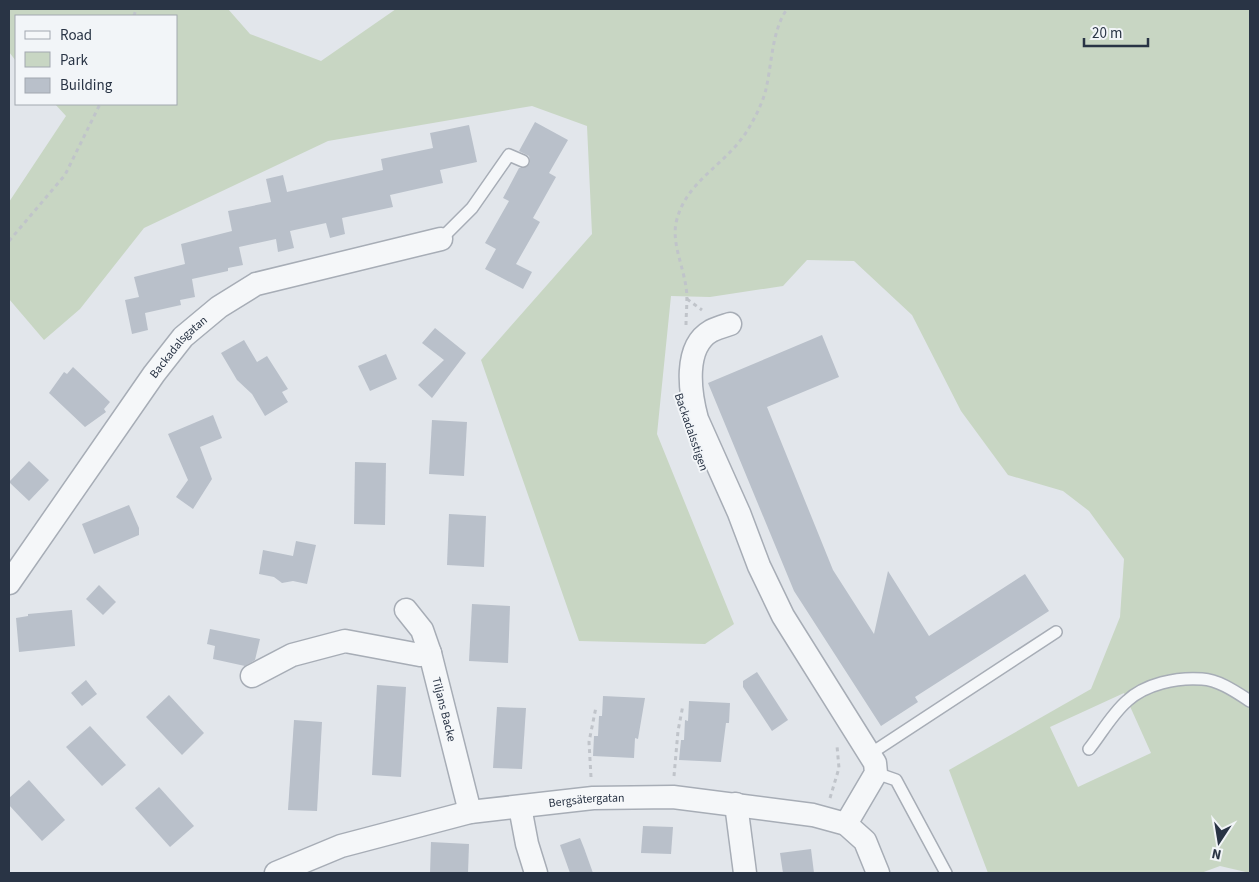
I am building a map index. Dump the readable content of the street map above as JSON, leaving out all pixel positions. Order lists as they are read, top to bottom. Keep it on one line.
{"streets":{"street":["Backadalsgatan","Backadalsstigen","Tiljans Backe","Bergsätergatan"]},"crossings":[["Tiljans Backe","Bergsätergatan"]],"legend":["Road","Park","Building"],"scale_bar":"20 m","north":"bottom"}
